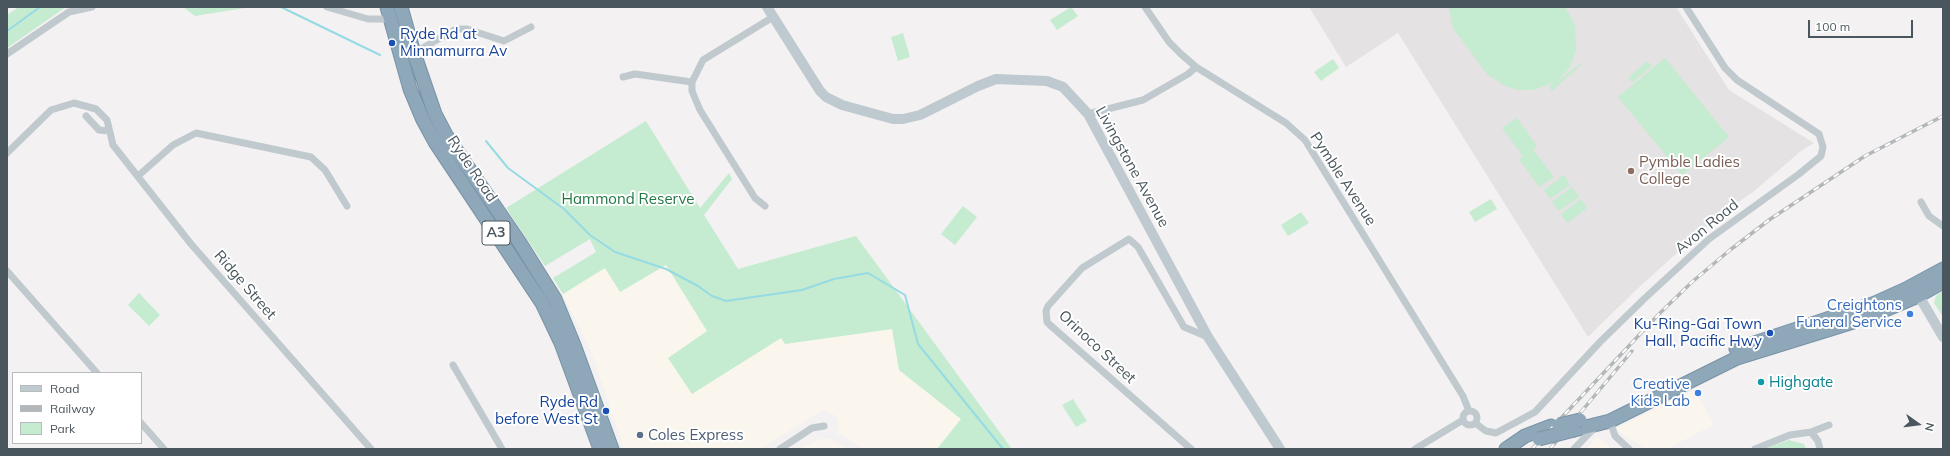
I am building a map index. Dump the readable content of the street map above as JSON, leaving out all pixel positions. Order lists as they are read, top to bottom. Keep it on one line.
{"streets":{"highway":["Ryde Road","A3"],"street":["Livingstone Avenue","Pymble Avenue","Avon Road","Ridge Street","Orinoco Street"]},"crossings":[["Livingstone Avenue","Orinoco Street"],["Pymble Avenue","Avon Road"]],"parks":["Hammond Reserve"],"places":["Ryde Rd at Minnamurra Av","Pymble Ladies College","Creightons Funeral Service","Ku-Ring-Gai Town Hall, Pacific Hwy","Highgate","Creative Kids Lab","Ryde Rd before West St","Coles Express"],"legend":["Road","Railway","Park"],"scale_bar":"100 m","north":"right"}
